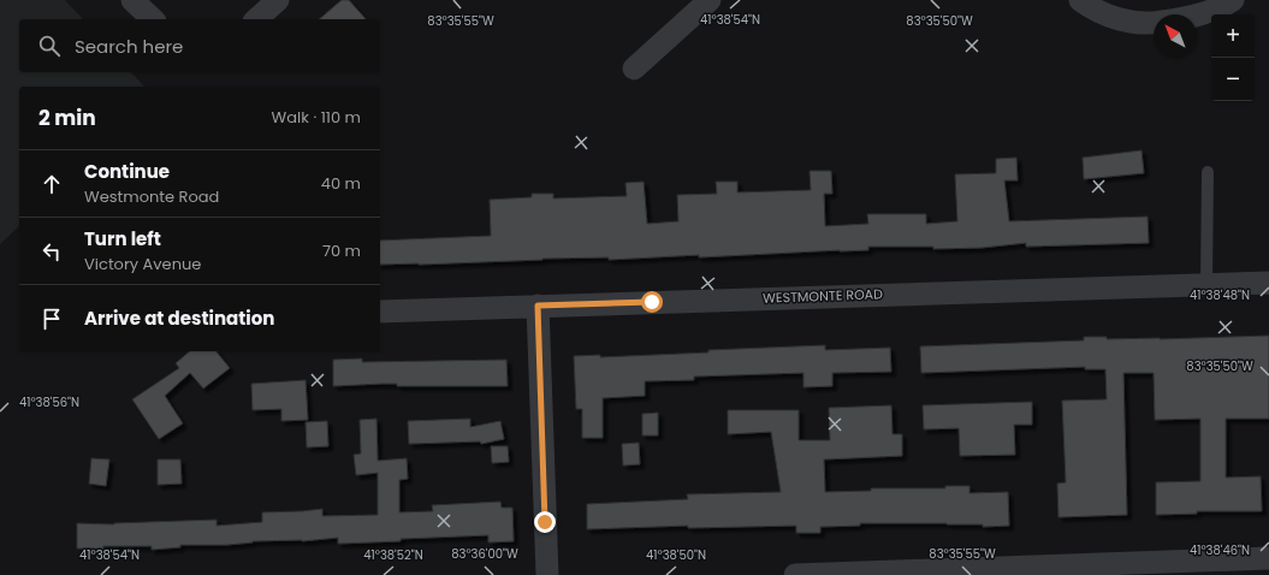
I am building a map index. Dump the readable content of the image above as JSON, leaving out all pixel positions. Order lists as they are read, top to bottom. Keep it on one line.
{"streets":{"street":["WESTMONTE ROAD"]},"north":"top left","page":{"map_buttons":["+","−"],"search":"Search here","heading":["2 min","Walk · 110 m"],"list":[["Continue","Westmonte Road","40 m"],["Turn left","Victory Avenue","70 m"],"Arrive at destination"]},"coordinates":["41°38'54\"N","83°35'55\"W","83°35'50\"W","41°38'48\"N","41°38'56\"N","41°38'46\"N","83°36'00\"W","41°38'52\"N","41°38'50\"N"]}
